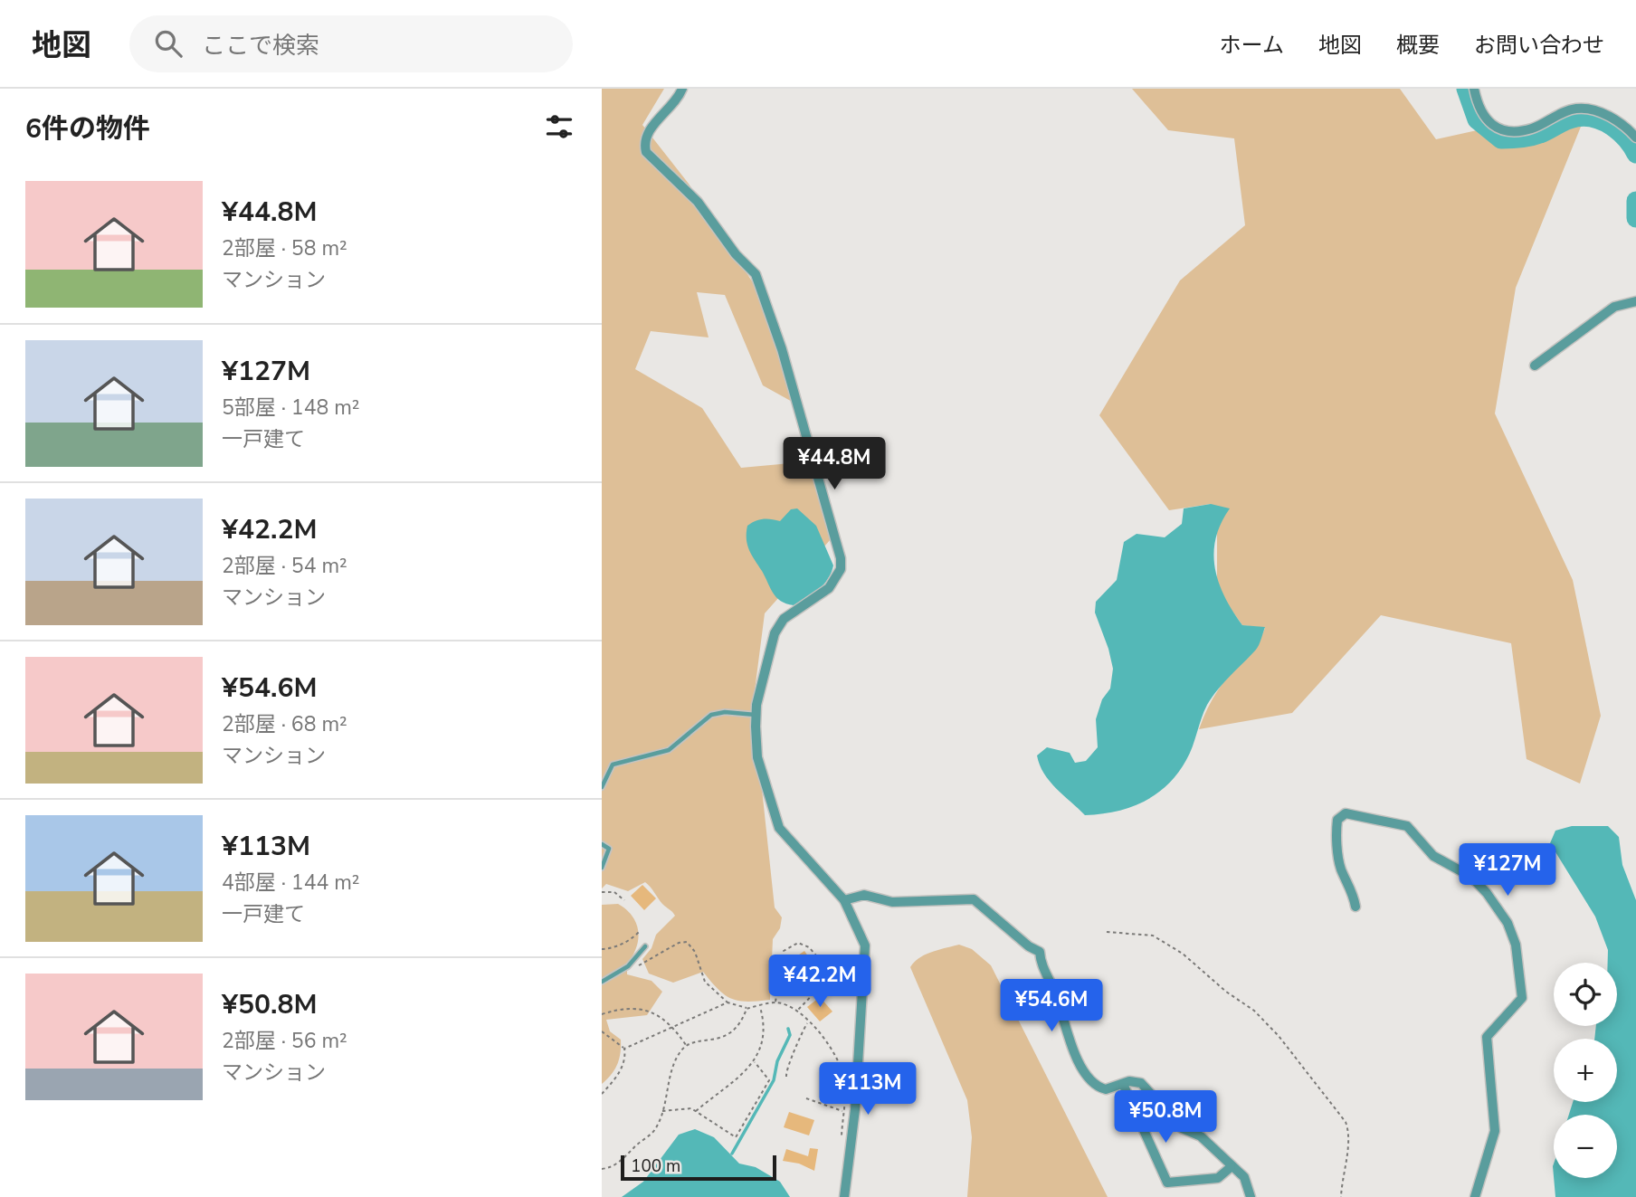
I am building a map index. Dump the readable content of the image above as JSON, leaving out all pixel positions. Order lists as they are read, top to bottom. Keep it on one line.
{"scale_bar":"100 m","page":{"header":"地図","search":"ここで検索","nav":["ホーム","地図","概要","お問い合わせ"],"heading":"6件の物件","list":[{"name":"¥44.8M","note":"2部屋 · 58 m² · マンション"},{"name":"¥127M","note":"5部屋 · 148 m² · 一戸建て"},{"name":"¥42.2M","note":"2部屋 · 54 m² · マンション"},{"name":"¥54.6M","note":"2部屋 · 68 m² · マンション"},{"name":"¥113M","note":"4部屋 · 144 m² · 一戸建て"},{"name":"¥50.8M","note":"2部屋 · 56 m² · マンション"}],"price":["¥44.8M","¥127M","¥42.2M","¥54.6M","¥113M","¥50.8M"],"map_buttons":["+","−"],"scale":"100 m"}}
